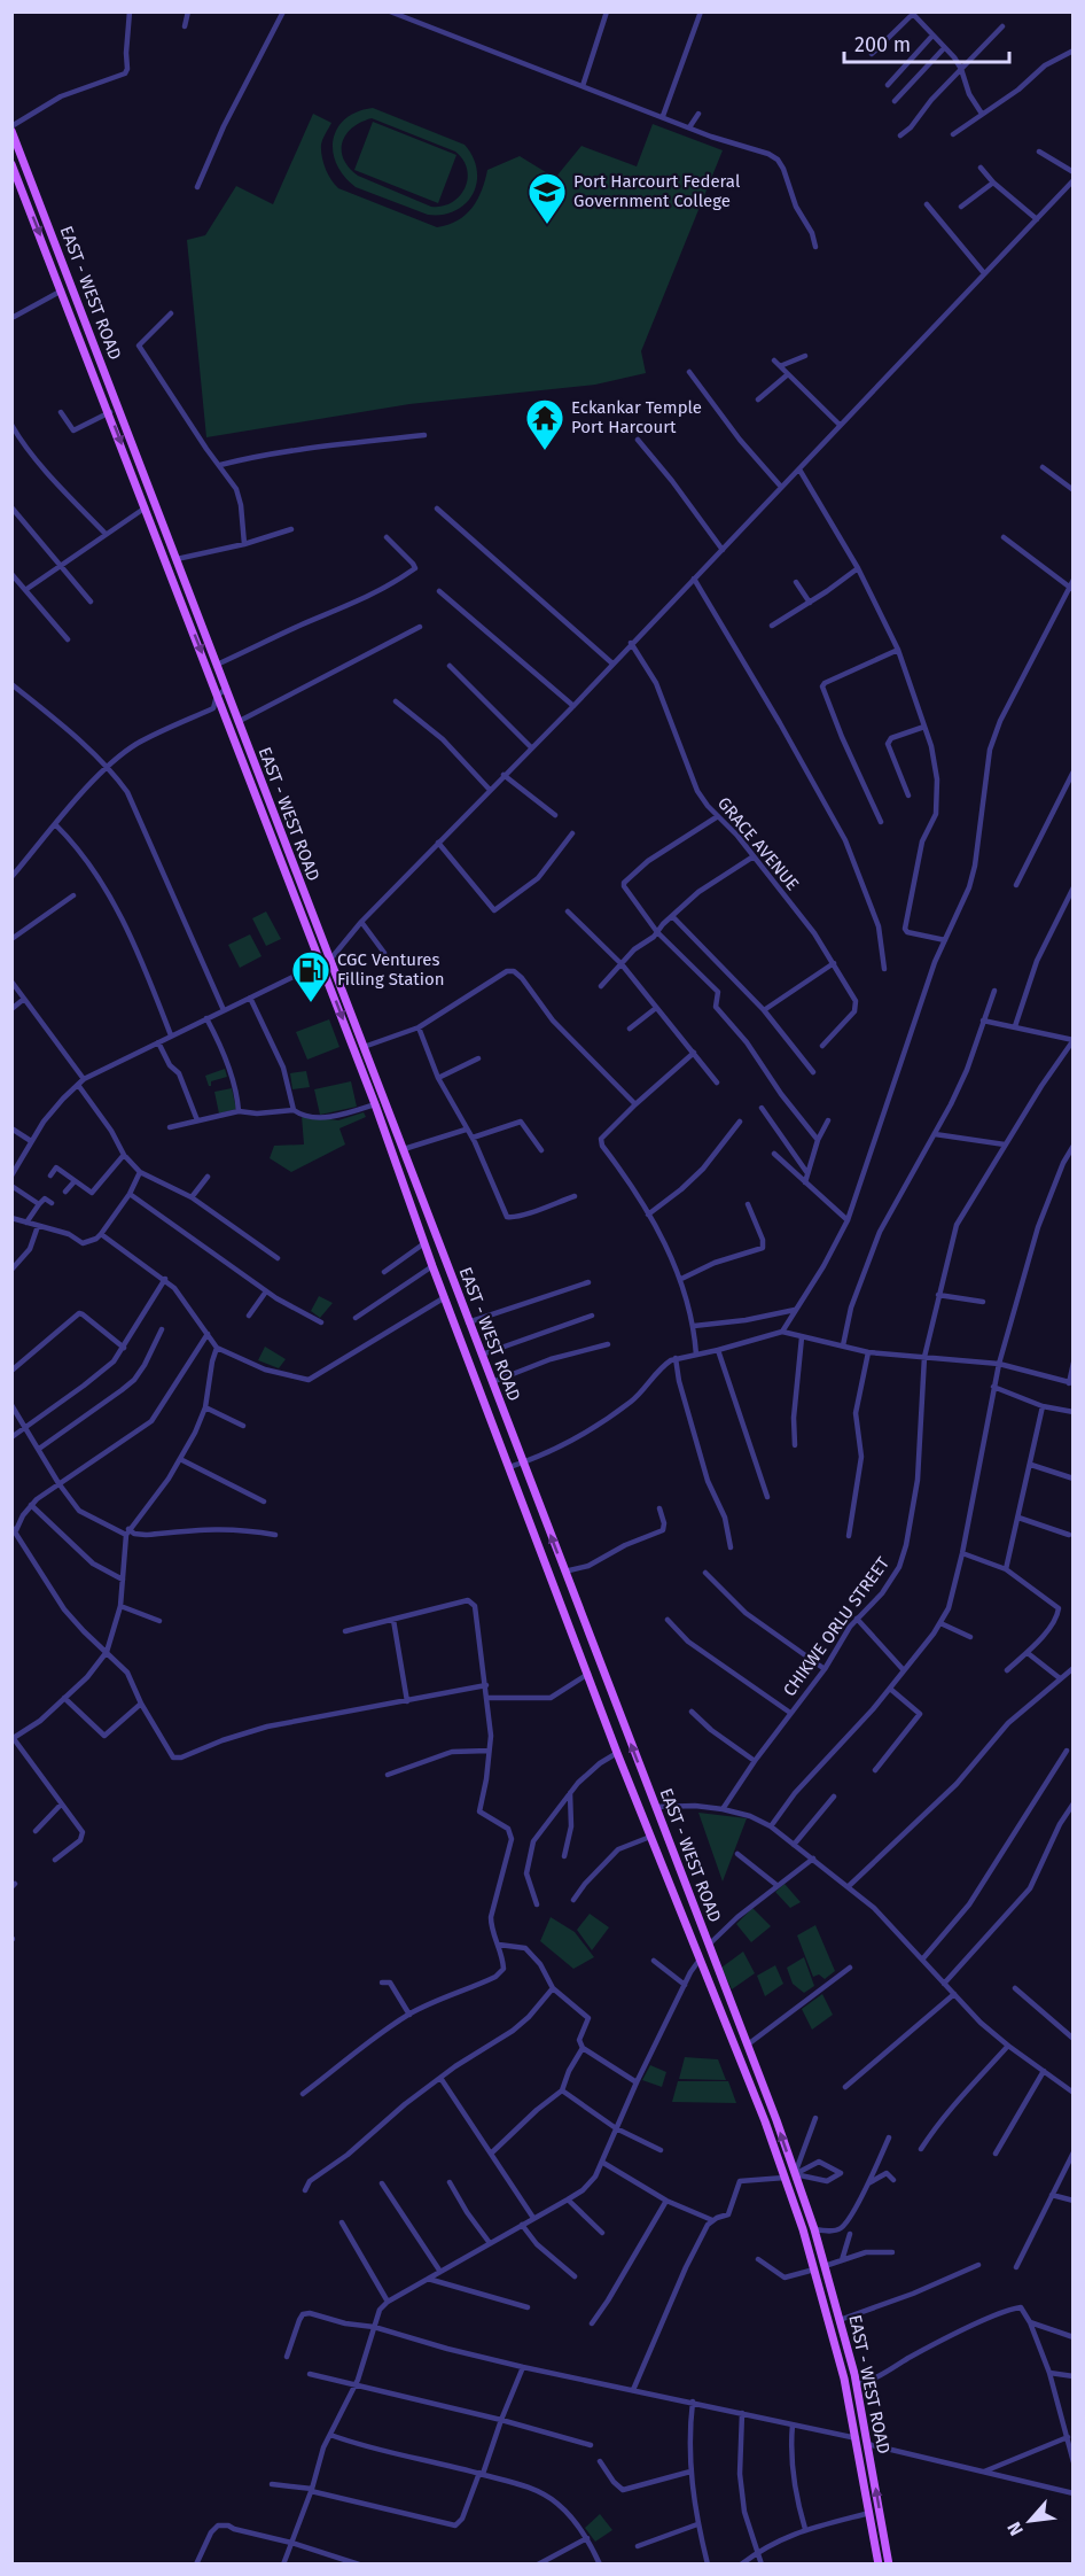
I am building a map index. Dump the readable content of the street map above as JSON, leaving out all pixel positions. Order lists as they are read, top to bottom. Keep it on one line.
{"streets":{"main road":["EAST - WEST ROAD"],"street":["GRACE AVENUE","CHIKWE ORLU STREET"]},"places":{"school or university":["Port Harcourt Federal Government College"],"temple":["Eckankar Temple Port Harcourt"],"fuel station":["CGC Ventures Filling Station"]},"scale_bar":"200 m","north":"bottom left"}
